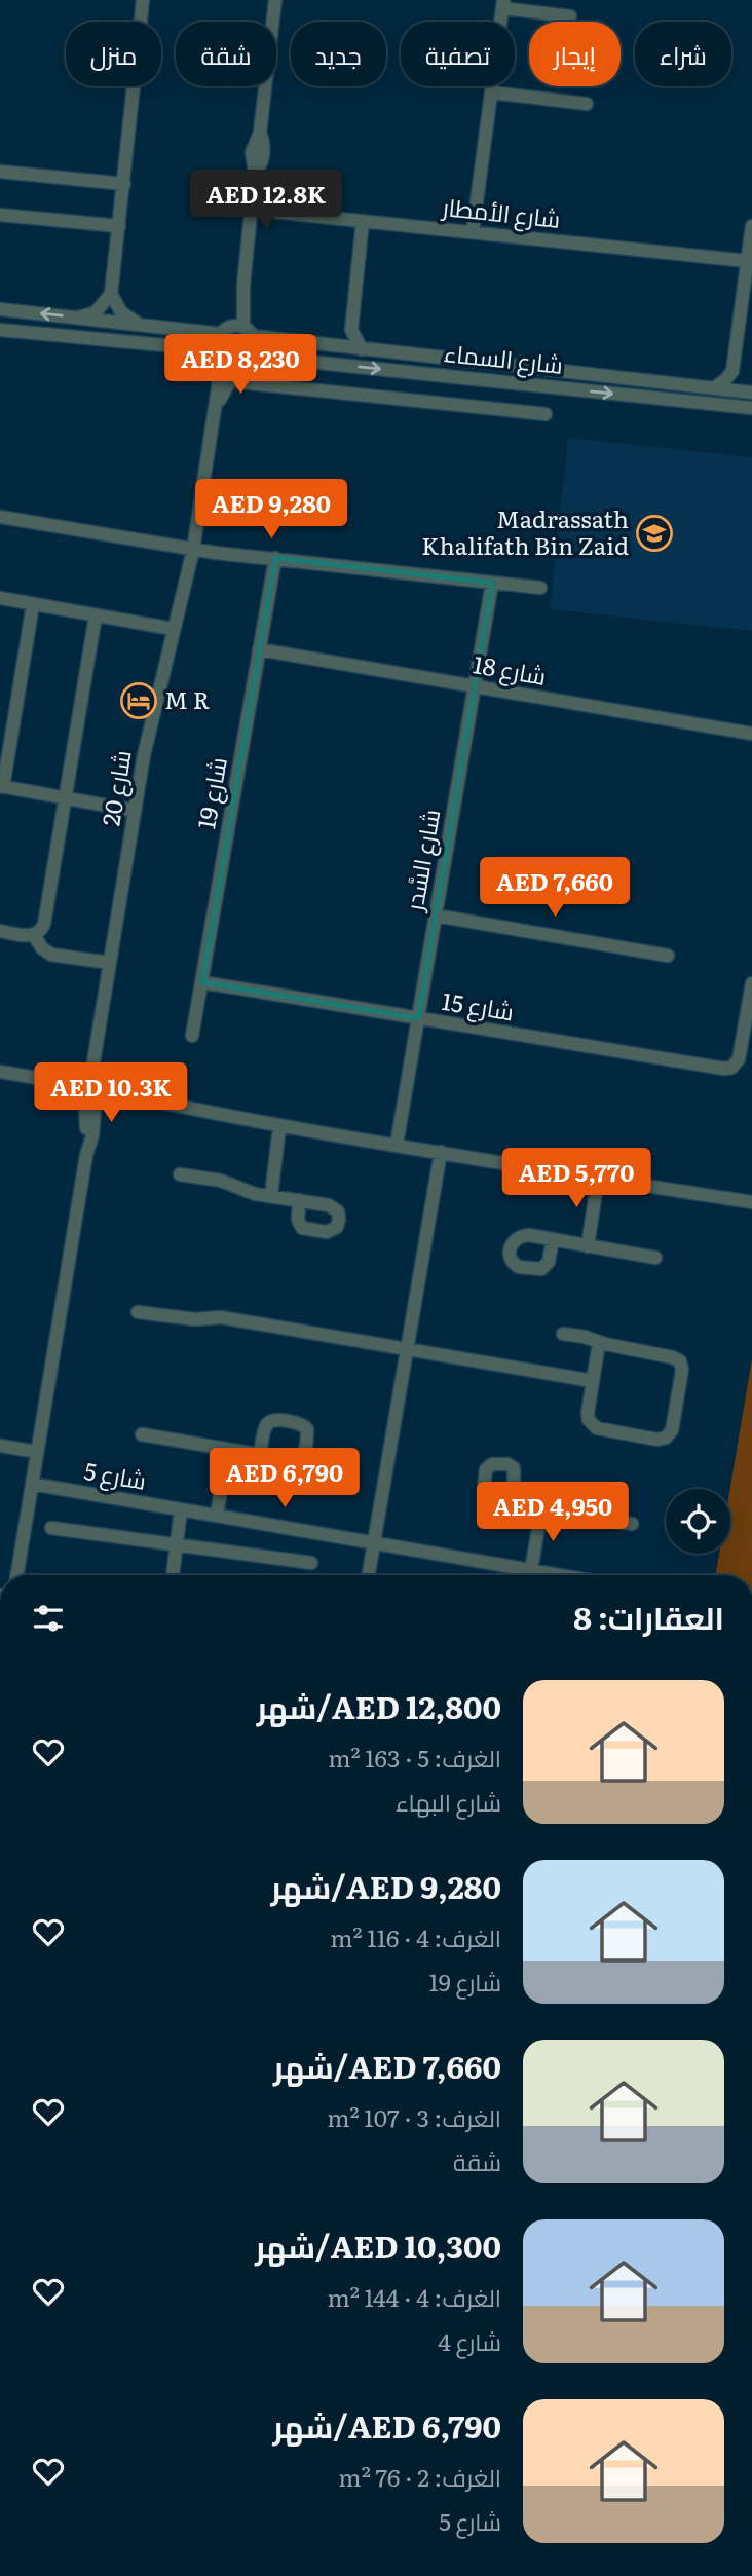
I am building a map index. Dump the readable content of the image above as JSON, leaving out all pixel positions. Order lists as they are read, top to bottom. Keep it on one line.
{"streets":{"street":["شارع الأمطار","شارع السماء","شارع 18","شارع 20","شارع 19","شارع السَّدر","شارع 15","شارع 5"]},"crossings":[["شارع السماء","شارع 20"],["شارع 18","شارع 19"],["شارع 18","شارع السَّدر"],["شارع 20","شارع 5"],["شارع 19","شارع 15"],["شارع السَّدر","شارع 15"]],"places":{"school or university":["Madrassath Khalifath Bin Zaid"],"hotel":["M R"]},"page":{"chip":["شراء","إيجار","تصفية","جديد","شقة","منزل"],"price":["AED 12.8K","AED 8,230","AED 9,280","AED 7,660","AED 10.3K","AED 5,770","AED 6,790","AED 4,950"],"heading":"العقارات: 8","list":[{"name":"AED 12,800/شهر","note":"الغرف: 5 · 163 m² · شارع البهاء"},{"name":"AED 9,280/شهر","note":"الغرف: 4 · 116 m² · شارع 19"},{"name":"AED 7,660/شهر","note":"الغرف: 3 · 107 m² · شقة"},{"name":"AED 10,300/شهر","note":"الغرف: 4 · 144 m² · شارع 4"},{"name":"AED 6,790/شهر","note":"الغرف: 2 · 76 m² · شارع 5"}]}}
